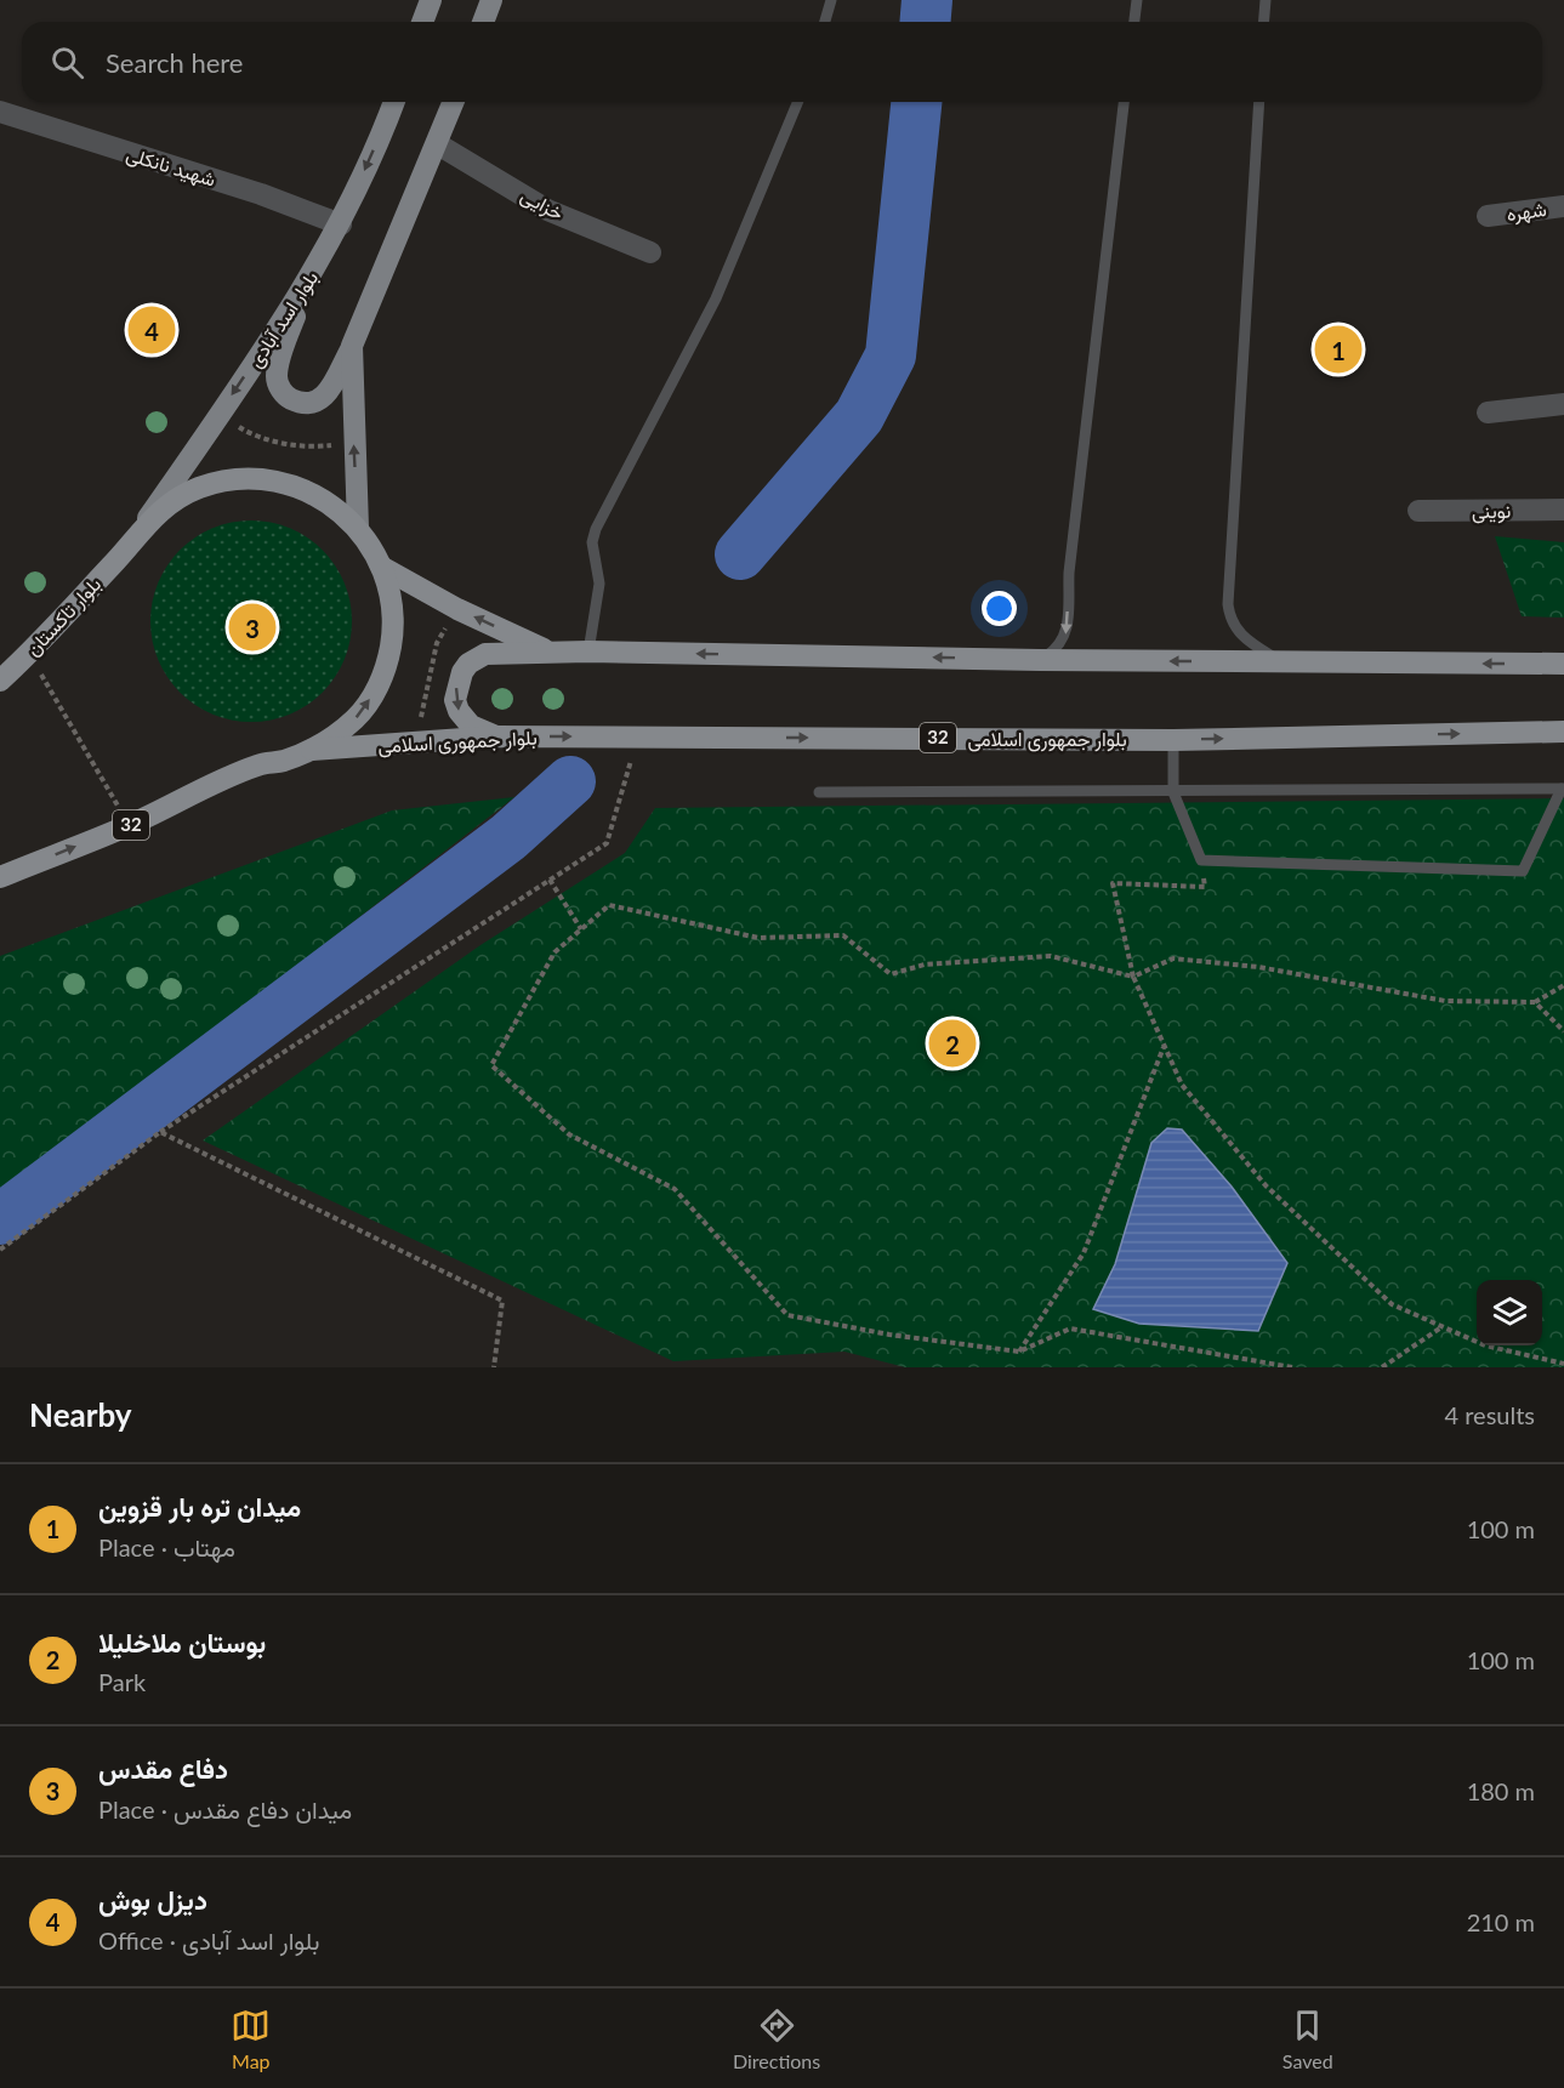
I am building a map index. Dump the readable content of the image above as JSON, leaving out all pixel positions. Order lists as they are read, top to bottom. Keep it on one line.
{"streets":{"highway":["بلوار تاکستان","32","بلوار جمهوری اسلامی"],"main road":["بلوار اسد آبادی"],"street":["شهید نانکلی","خزایی","شهره","نوینی"]},"crossings":[["شهید نانکلی","بلوار اسد آبادی"],["بلوار اسد آبادی","بلوار تاکستان"],["بلوار اسد آبادی","32"],["بلوار تاکستان","32"],["32","بلوار جمهوری اسلامی"]],"page":{"search":"Search here","pins":["4","1","3","2"],"heading":["Nearby","4 results"],"list":[{"mark":"1","name":"میدان تره بار قزوین","note":"Place · مهتاب","value":"100 m"},{"mark":"2","name":"بوستان ملاخلیلا","note":"Park","value":"100 m"},{"mark":"3","name":"دفاع مقدس","note":"Place · میدان دفاع مقدس","value":"180 m"},{"mark":"4","name":"دیزل بوش","note":"Office · بلوار اسد آبادی","value":"210 m"}],"nav":["Map","Directions","Saved"]}}
